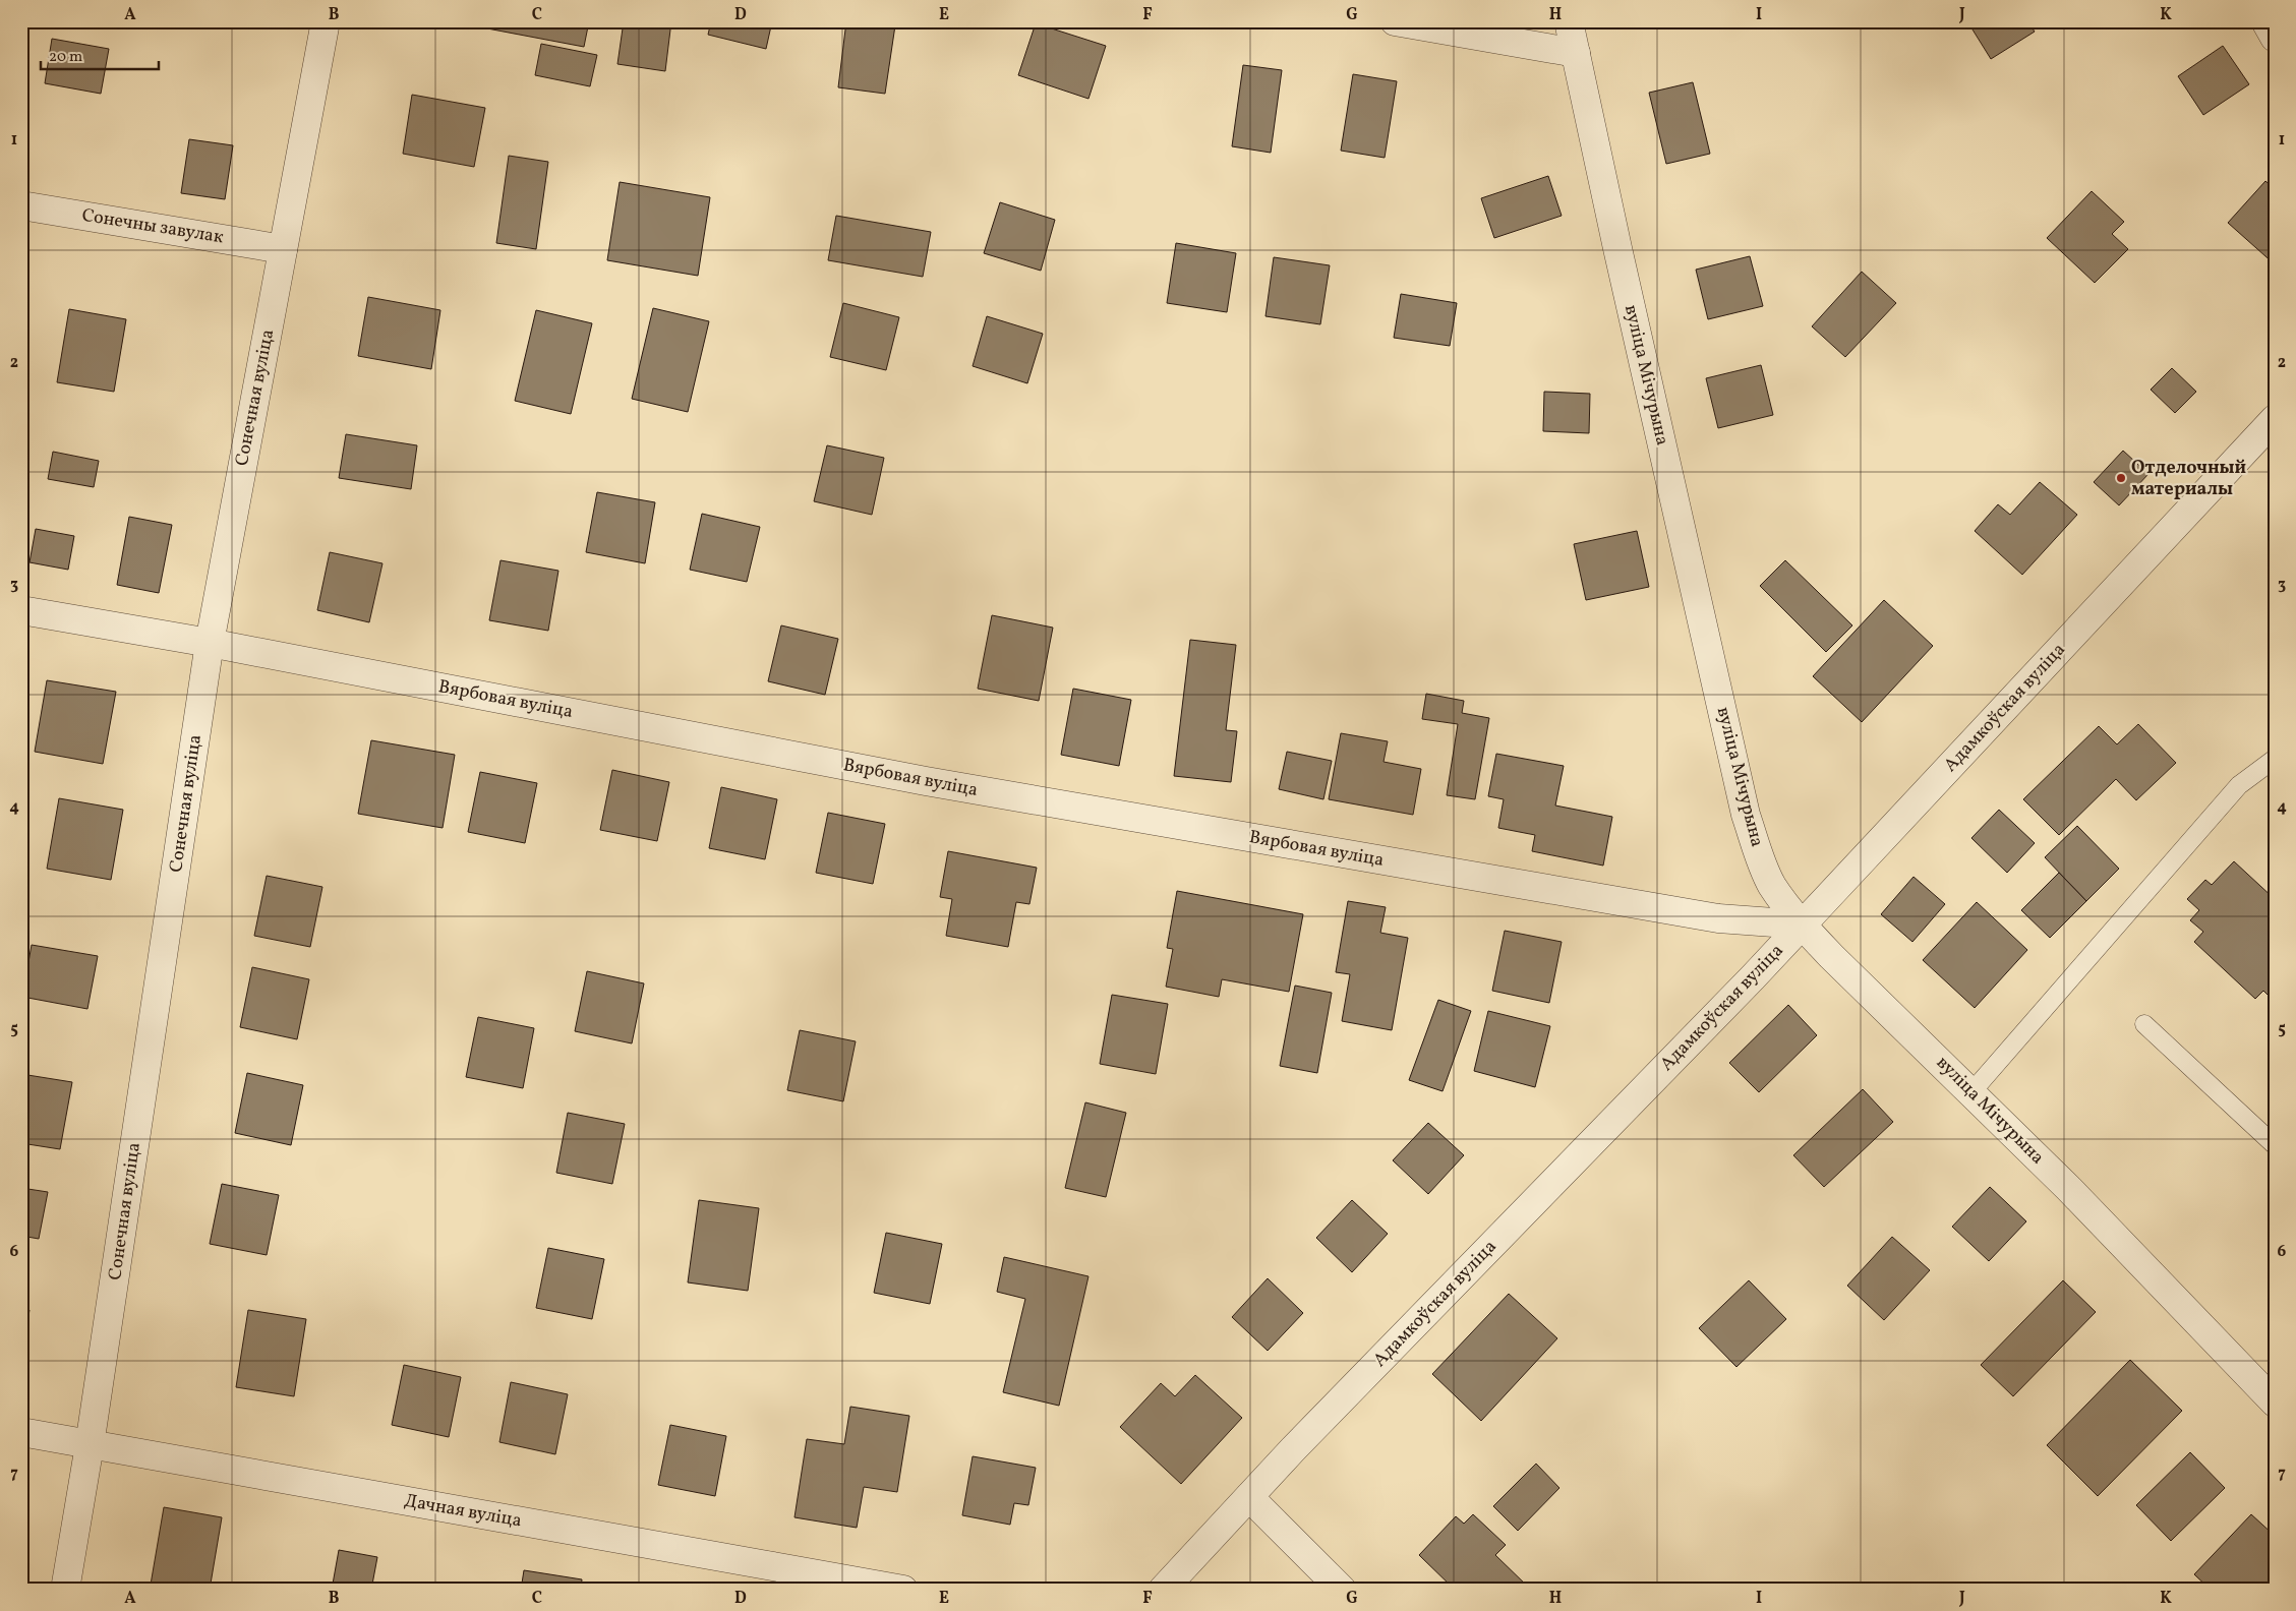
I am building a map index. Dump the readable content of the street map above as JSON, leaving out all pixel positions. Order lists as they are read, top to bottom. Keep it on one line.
{"streets":{"street":["Сонечны завулак","вуліца Мічурына","Сонечная вуліца","Вярбовая вуліца","Адамкоўская вуліца","Дачная вуліца"]},"crossings":[["Сонечны завулак","Сонечная вуліца"],["вуліца Мічурына","Вярбовая вуліца"],["вуліца Мічурына","Адамкоўская вуліца"],["Сонечная вуліца","Вярбовая вуліца"],["Сонечная вуліца","Дачная вуліца"],["Вярбовая вуліца","Адамкоўская вуліца"]],"places":["Отделочный материалы"],"scale_bar":"20 m","grid":{"columns":["A","B","C","D","E","F","G","H","I","J","K"],"rows":["1","2","3","4","5","6","7"]}}
